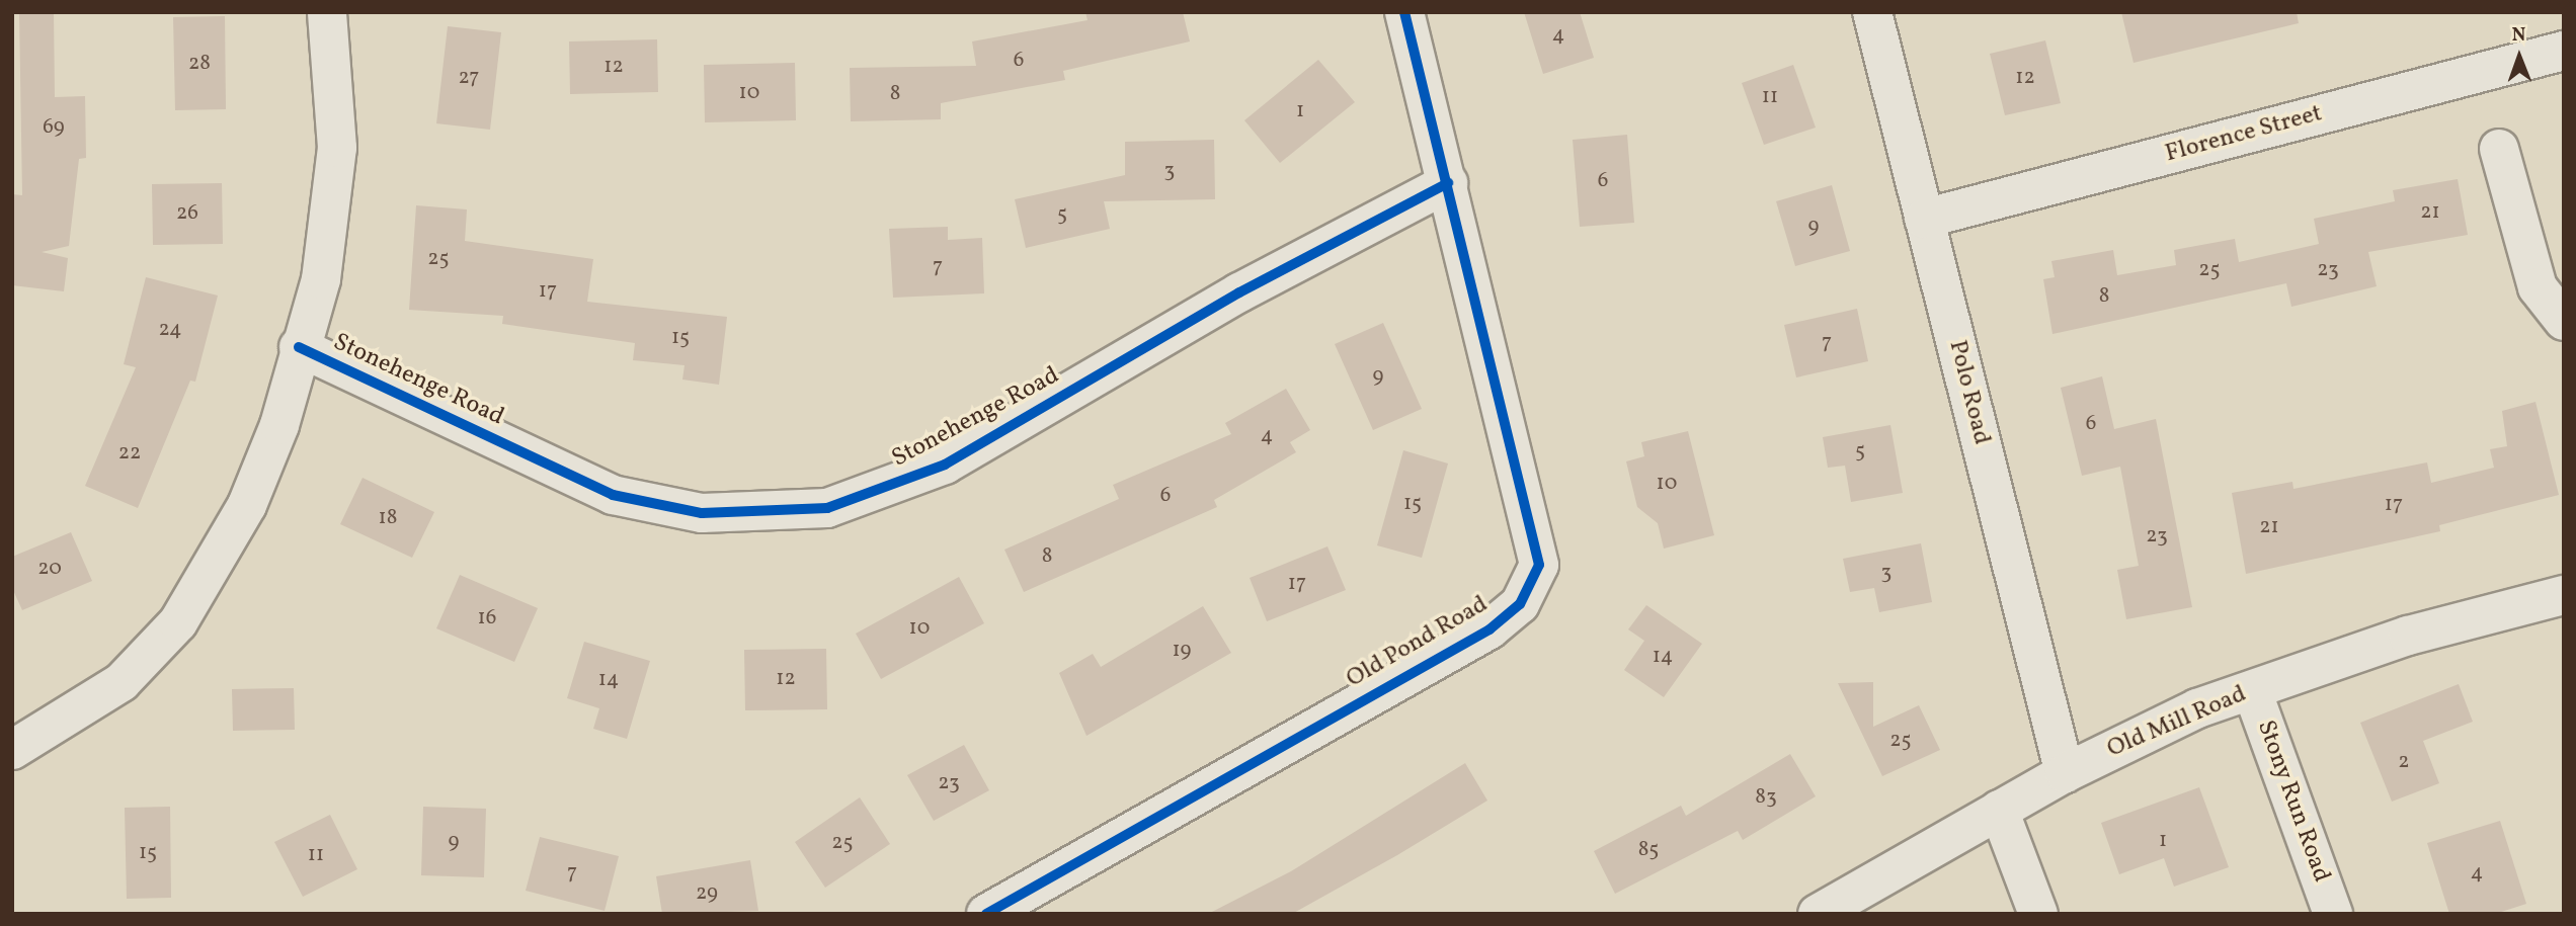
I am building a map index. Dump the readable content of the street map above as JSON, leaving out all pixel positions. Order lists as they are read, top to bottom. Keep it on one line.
{"streets":{"street":["Florence Street","Stonehenge Road","Polo Road","Old Pond Road","Old Mill Road","Stony Run Road"]},"crossings":[["Florence Street","Polo Road"],["Stonehenge Road","Old Pond Road"],["Polo Road","Old Mill Road"],["Old Mill Road","Stony Run Road"]],"house_numbers":["4","6","28","12","27","12","10","8","11","1","69","3","6","21","26","5","9","25","7","25","23","17","8","24","15","7","9","6","4","5","22","10","6","15","17","18","21","23","8","20","3","17","16","10","19","14","12","14","25","2","23","83","1","9","25","85","15","11","7","4","29"],"north":"top"}
